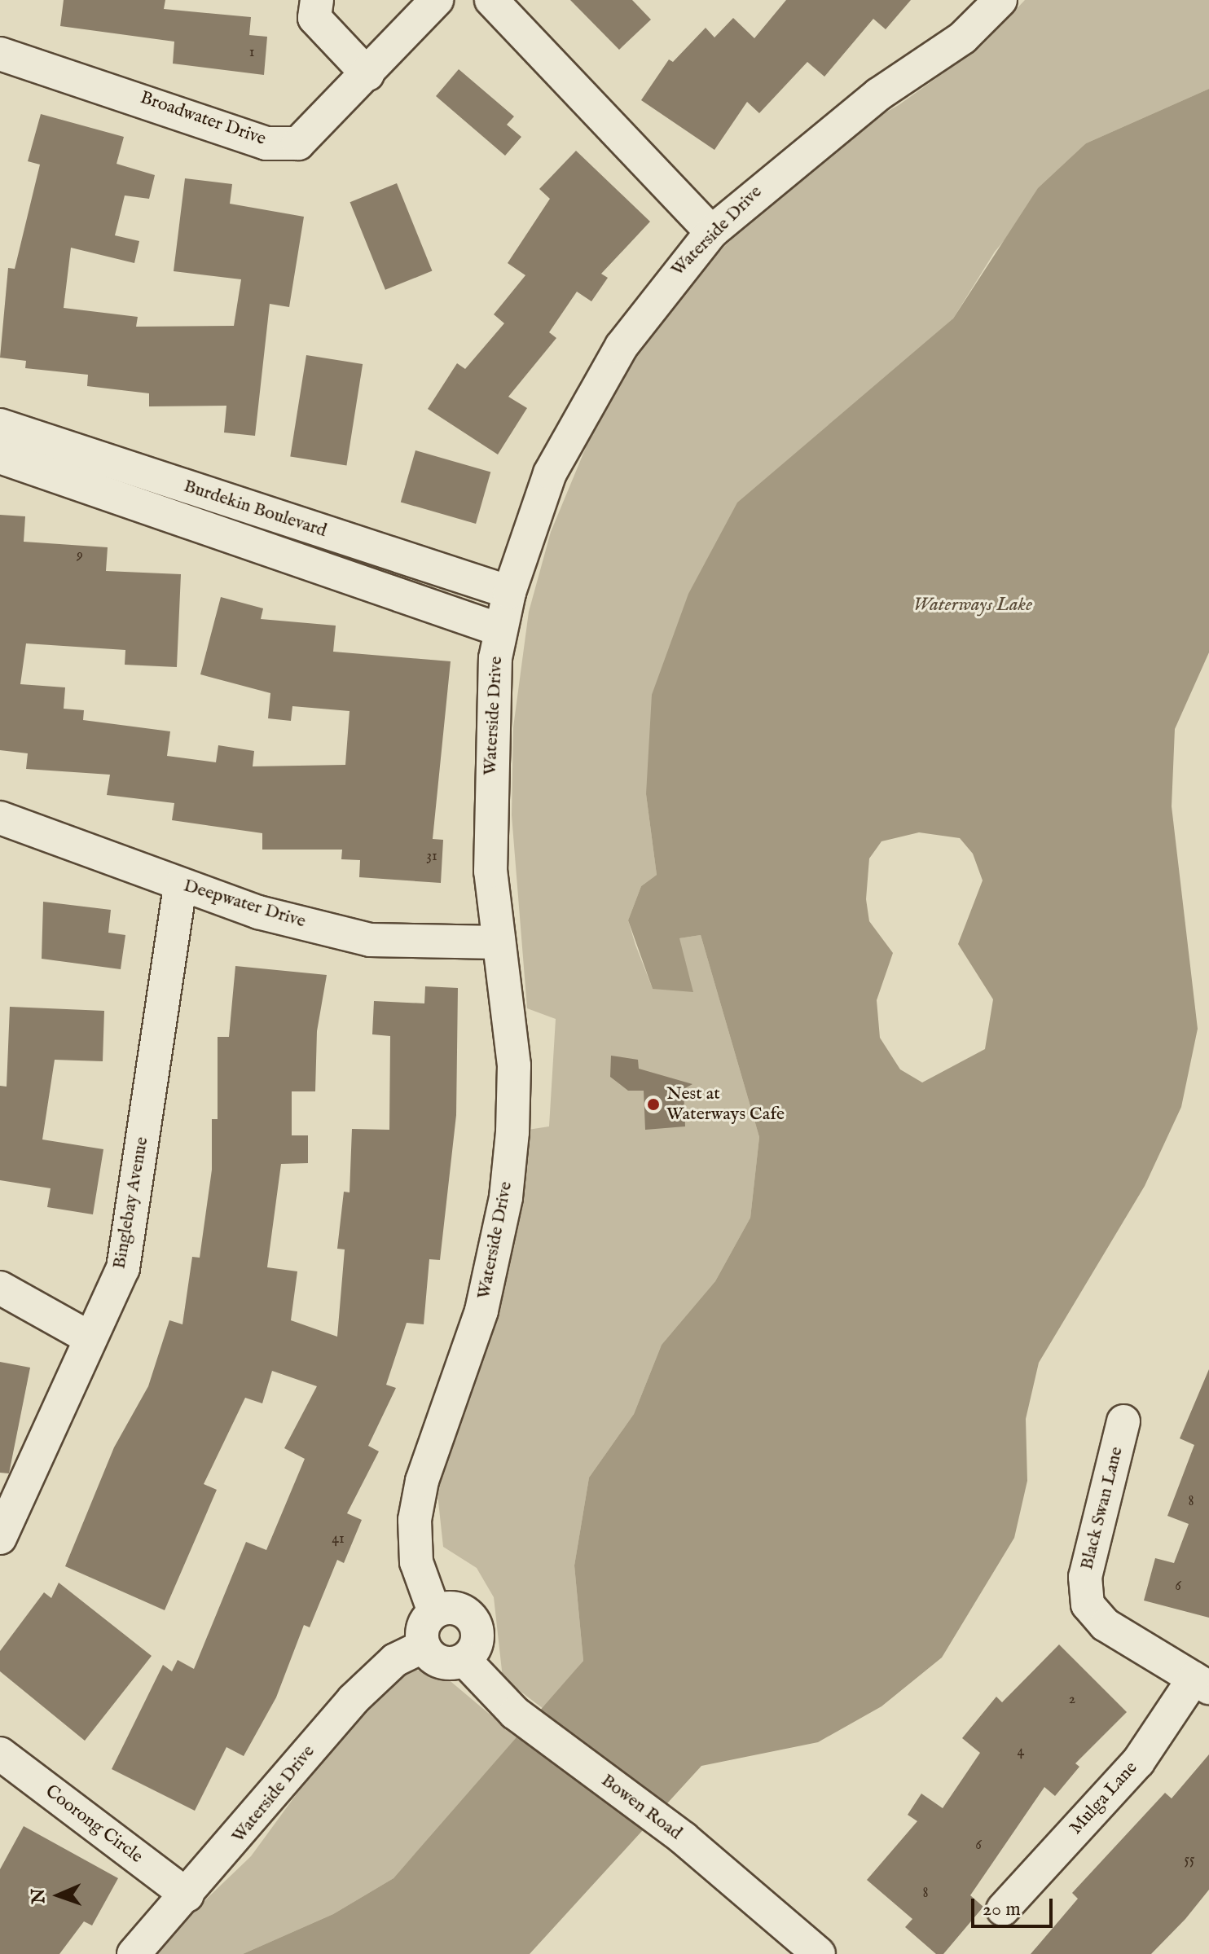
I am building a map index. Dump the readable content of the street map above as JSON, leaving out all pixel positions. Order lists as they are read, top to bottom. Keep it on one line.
{"streets":{"street":["Broadwater Drive","Waterside Drive","Burdekin Boulevard","Deepwater Drive","Binglebay Avenue","Black Swan Lane","Mulga Lane","Bowen Road","Coorong Circle"]},"crossings":[["Waterside Drive","Burdekin Boulevard"],["Waterside Drive","Deepwater Drive"],["Waterside Drive","Bowen Road"],["Waterside Drive","Coorong Circle"],["Deepwater Drive","Binglebay Avenue"],["Black Swan Lane","Mulga Lane"]],"water":["Waterways Lake"],"places":["Nest at Waterways Cafe"],"house_numbers":["1","9","31","8","41","6","2","4","6","55","8"],"scale_bar":"20 m","north":"left"}
